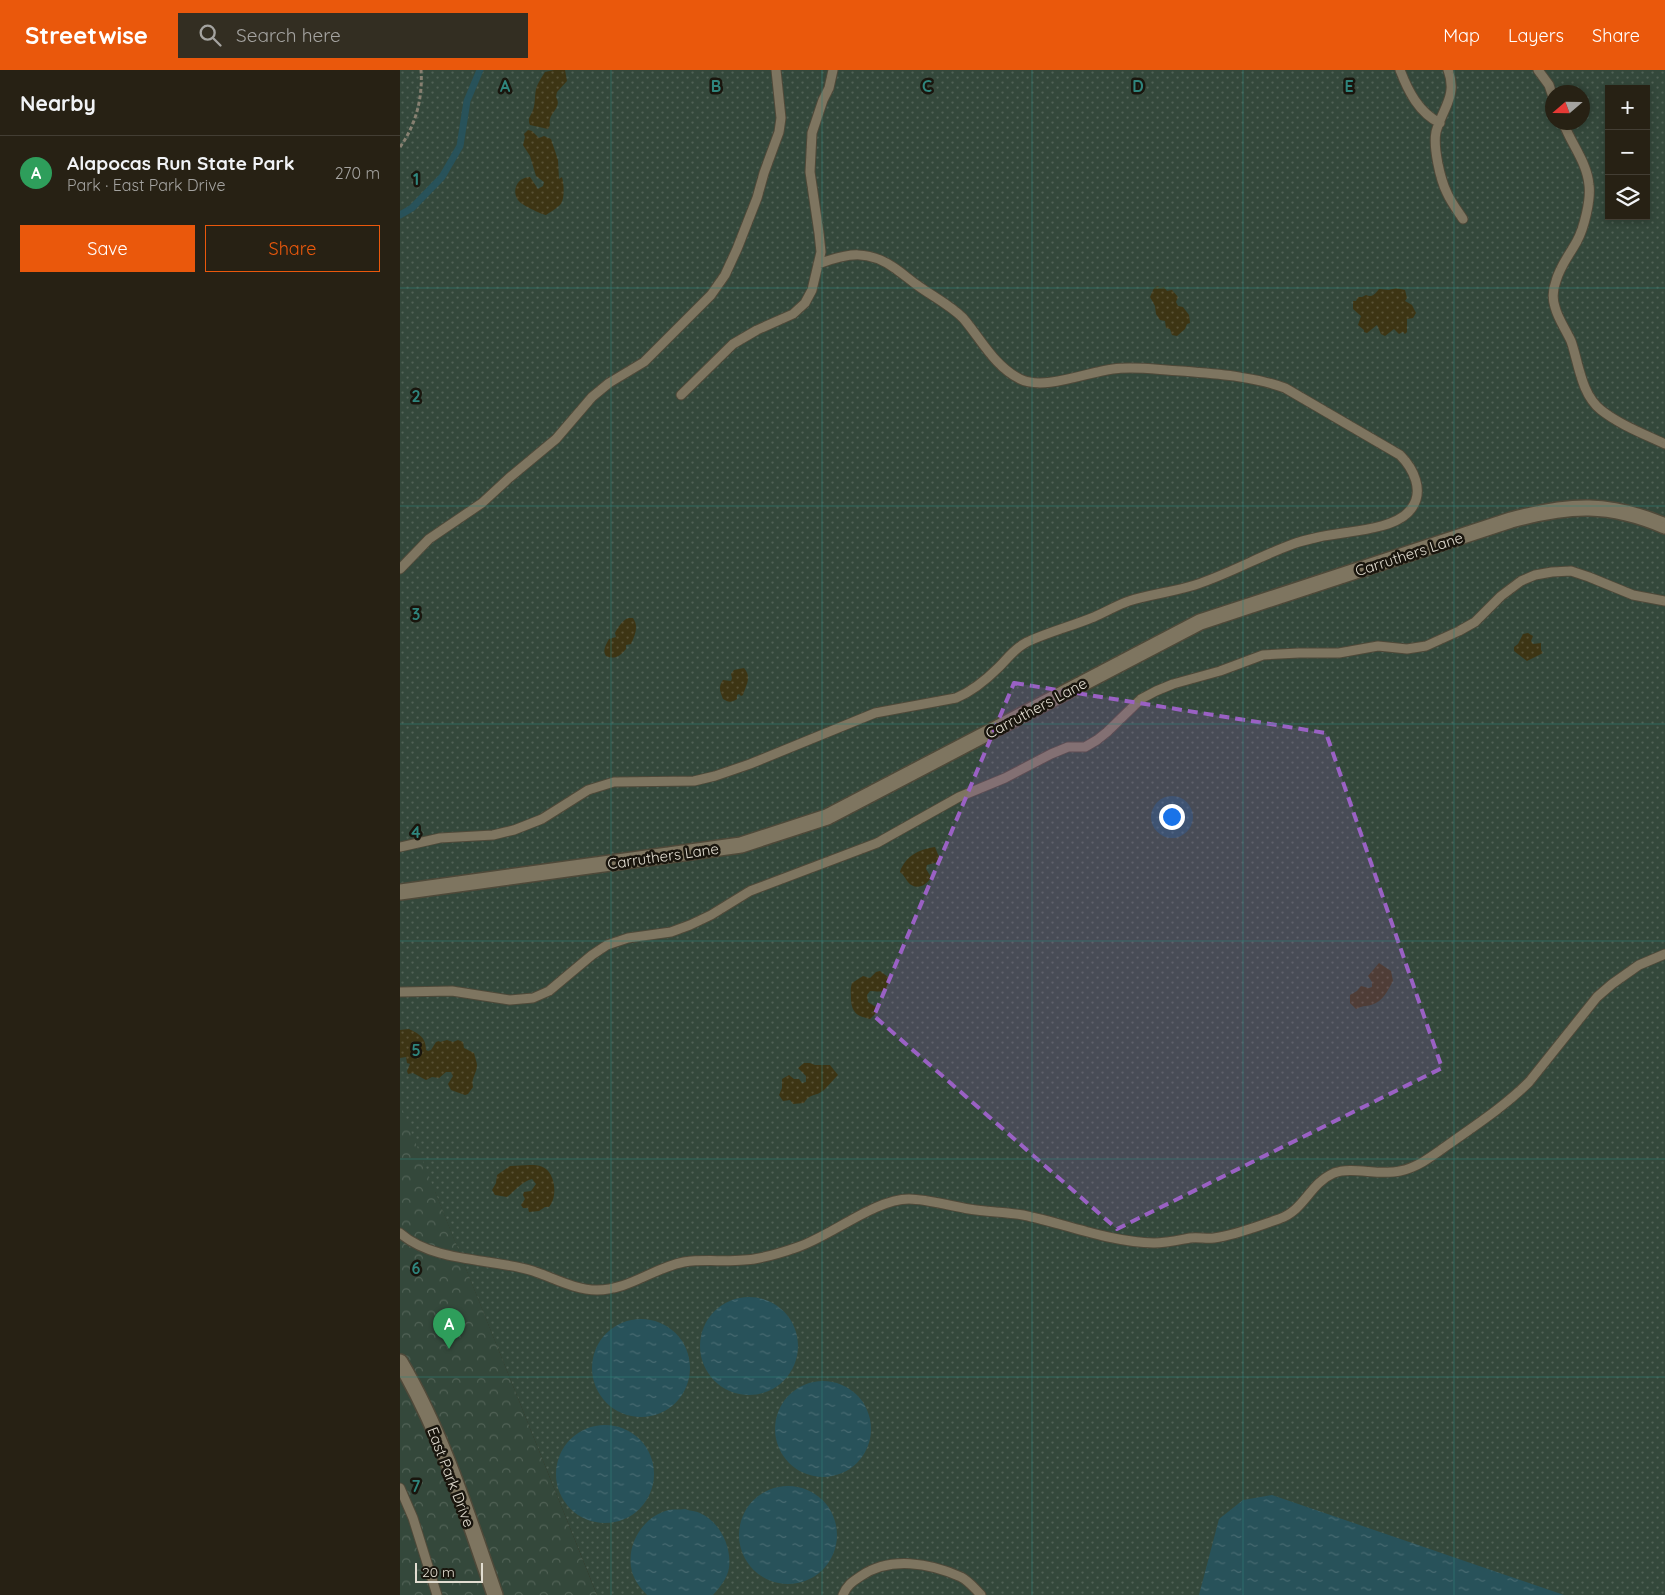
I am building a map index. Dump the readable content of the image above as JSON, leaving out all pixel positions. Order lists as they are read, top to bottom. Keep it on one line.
{"streets":{"street":["Carruthers Lane","East Park Drive"]},"scale_bar":"20 m","north":"left","page":{"header":"Streetwise","search":"Search here","nav":["Map","Layers","Share"],"heading":"Nearby","map_buttons":["+","−"],"list":[{"mark":"A","name":"Alapocas Run State Park","note":"Park · East Park Drive","value":"270 m"}],"buttons":["Save","Share"],"pins":"A","scale":"20 m"},"grid":{"columns":["A","B","C","D","E"],"rows":["1","2","3","4","5","6","7"]}}
